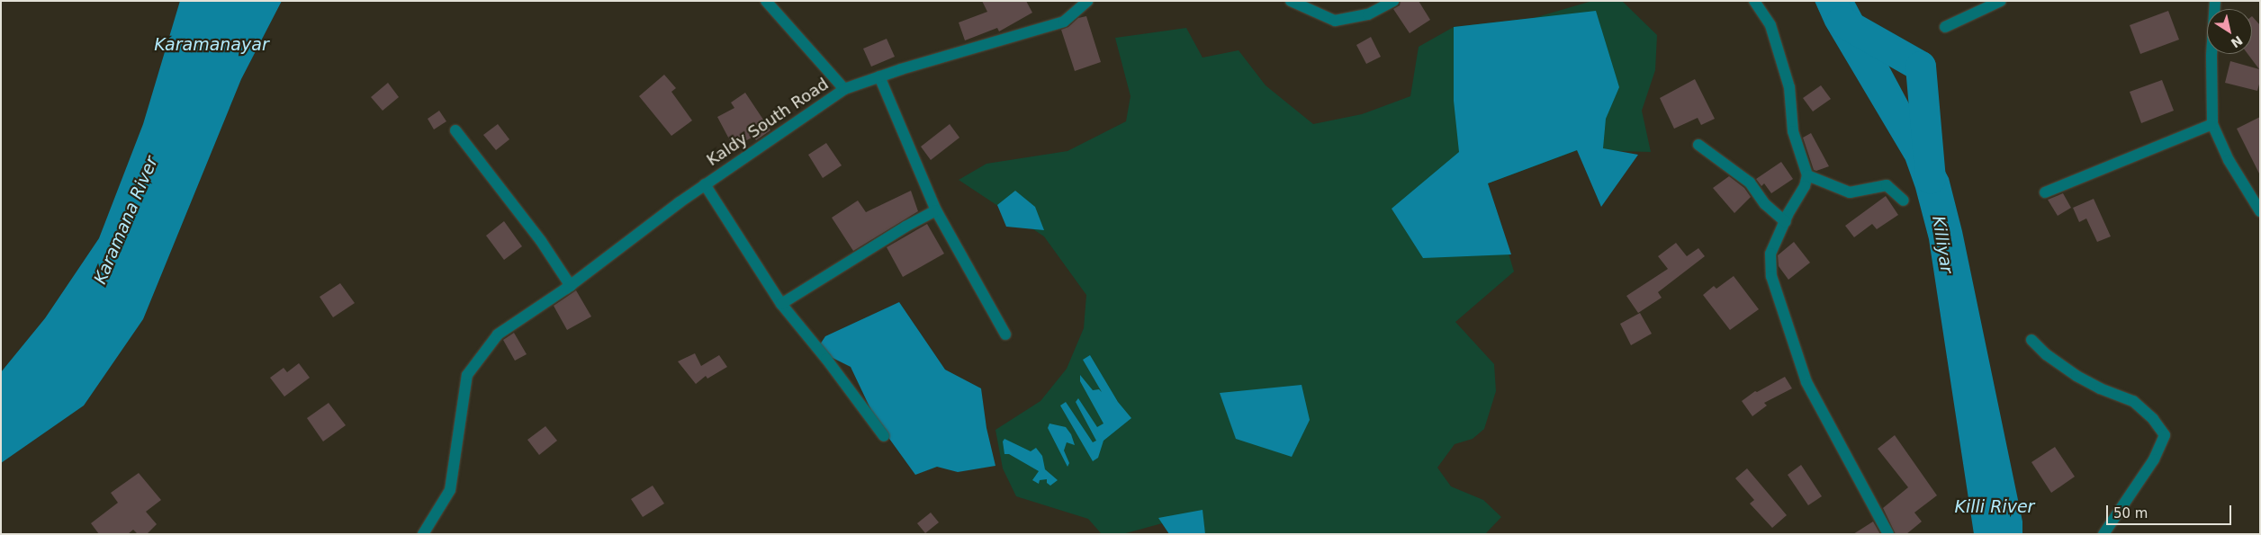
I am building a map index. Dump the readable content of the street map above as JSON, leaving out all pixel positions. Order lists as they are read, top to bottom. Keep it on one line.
{"streets":{"street":["Kaldy South Road"]},"water":["Karamanayar","Karamana River","Killiyar","Killi River"],"scale_bar":"50 m","north":"bottom right"}
